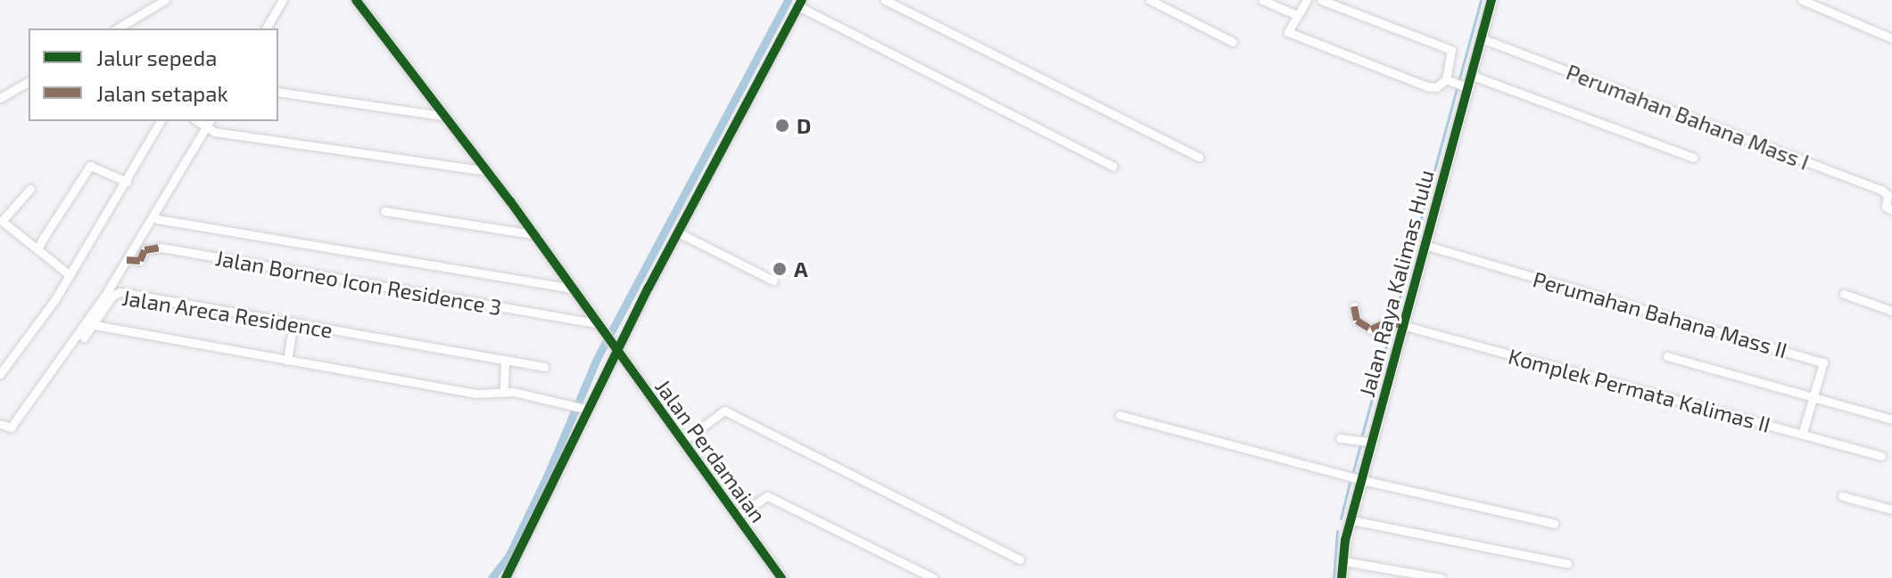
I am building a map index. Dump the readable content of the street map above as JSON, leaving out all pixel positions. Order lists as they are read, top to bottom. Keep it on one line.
{"streets":{"street":["Perumahan Bahana Mass I","Jalan Borneo Icon Residence 3","Jalan Raya Kalimas Hulu","Jalan Areca Residence","Perumahan Bahana Mass II","Komplek Permata Kalimas II","Jalan Perdamaian"]},"crossings":[["Perumahan Bahana Mass I","Jalan Raya Kalimas Hulu"],["Jalan Borneo Icon Residence 3","Jalan Perdamaian"],["Jalan Raya Kalimas Hulu","Perumahan Bahana Mass II"],["Jalan Raya Kalimas Hulu","Komplek Permata Kalimas II"],["Perumahan Bahana Mass II","Komplek Permata Kalimas II"]],"places":["D","A"],"legend":["Jalur sepeda","Jalan setapak"]}
